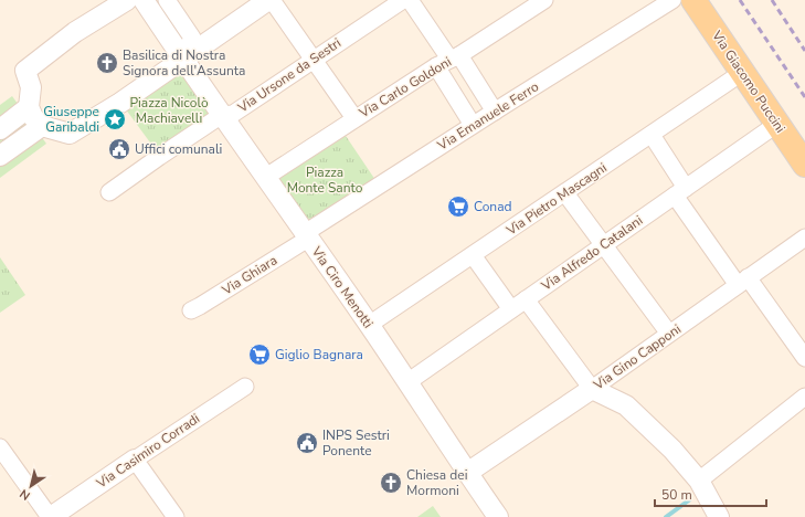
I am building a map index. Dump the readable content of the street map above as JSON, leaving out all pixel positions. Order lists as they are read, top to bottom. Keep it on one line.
{"streets":{"main road":["Via Giacomo Puccini"],"street":["Via Ursone da Sestri","Via Carlo Goldoni","Via Emanuele Ferro","Via Pietro Mascagni","Via Alfredo Catalani","Via Ghiara","Via Ciro Menotti","Via Gino Capponi","Via Casimiro Corradi"]},"crossings":[["Via Ursone da Sestri","Via Ciro Menotti"],["Via Giacomo Puccini","Via Pietro Mascagni"],["Via Giacomo Puccini","Via Alfredo Catalani"],["Via Carlo Goldoni","Via Ciro Menotti"],["Via Emanuele Ferro","Via Ghiara"],["Via Emanuele Ferro","Via Ciro Menotti"],["Via Pietro Mascagni","Via Ciro Menotti"],["Via Alfredo Catalani","Via Ciro Menotti"],["Via Ghiara","Via Ciro Menotti"],["Via Ciro Menotti","Via Gino Capponi"]],"parks":["Piazza Nicolò Machiavelli","Piazza Monte Santo"],"places":{"church":["Basilica di Nostra Signora dell'Assunta","Chiesa dei Mormoni"],"place":["Giuseppe Garibaldi"],"public building":["Uffici comunali","INPS Sestri Ponente"],"supermarket":["Conad","Giglio Bagnara"]},"scale_bar":"50 m","north":"bottom left"}
